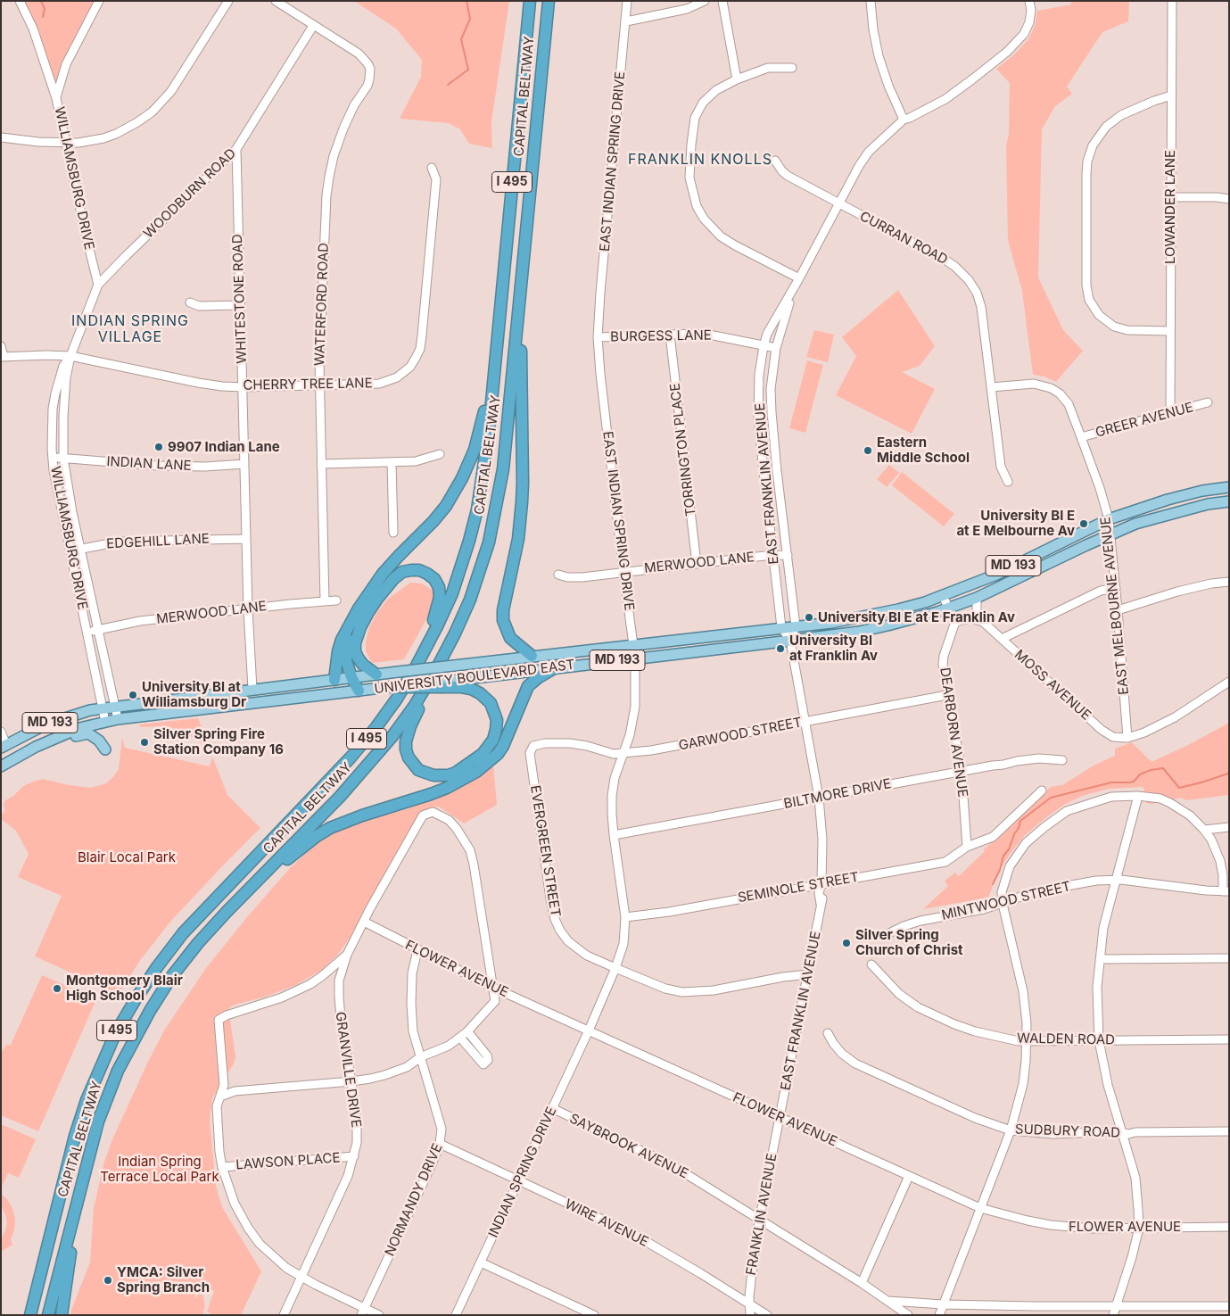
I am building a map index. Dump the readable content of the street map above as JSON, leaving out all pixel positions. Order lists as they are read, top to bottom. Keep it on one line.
{"streets":{"highway":["CAPITAL BELTWAY","I 495"],"main road":["MD 193","UNIVERSITY BOULEVARD EAST"],"street":["EAST INDIAN SPRING DRIVE","WILLIAMSBURG DRIVE","WOODBURN ROAD","LOWANDER LANE","CURRAN ROAD","WHITESTONE ROAD","WATERFORD ROAD","BURGESS LANE","CHERRY TREE LANE","GREER AVENUE","TORRINGTON PLACE","INDIAN LANE","EAST FRANKLIN AVENUE","EDGEHILL LANE","MERWOOD LANE","EAST MELBOURNE AVENUE","MOSS AVENUE","DEARBORN AVENUE","GARWOOD STREET","BILTMORE DRIVE","EVERGREEN STREET","SEMINOLE STREET","MINTWOOD STREET","FLOWER AVENUE","WALDEN ROAD","GRANVILLE DRIVE","SUDBURY ROAD","SAYBROOK AVENUE","LAWSON PLACE","INDIAN SPRING DRIVE","NORMANDY DRIVE","FRANKLIN AVENUE","WIRE AVENUE"]},"crossings":[["EAST INDIAN SPRING DRIVE","BURGESS LANE"],["EAST INDIAN SPRING DRIVE","MERWOOD LANE"],["EAST INDIAN SPRING DRIVE","UNIVERSITY BOULEVARD EAST"],["EAST INDIAN SPRING DRIVE","GARWOOD STREET"],["EAST INDIAN SPRING DRIVE","BILTMORE DRIVE"],["EAST INDIAN SPRING DRIVE","EVERGREEN STREET"],["EAST INDIAN SPRING DRIVE","SEMINOLE STREET"],["EAST INDIAN SPRING DRIVE","FLOWER AVENUE"],["EAST INDIAN SPRING DRIVE","INDIAN SPRING DRIVE"],["WILLIAMSBURG DRIVE","WOODBURN ROAD"],["WILLIAMSBURG DRIVE","CHERRY TREE LANE"],["WILLIAMSBURG DRIVE","INDIAN LANE"],["WILLIAMSBURG DRIVE","EDGEHILL LANE"],["WILLIAMSBURG DRIVE","MERWOOD LANE"],["WILLIAMSBURG DRIVE","UNIVERSITY BOULEVARD EAST"],["WOODBURN ROAD","WHITESTONE ROAD"],["WOODBURN ROAD","WATERFORD ROAD"],["LOWANDER LANE","GREER AVENUE"],["CURRAN ROAD","EAST FRANKLIN AVENUE"],["CURRAN ROAD","EAST MELBOURNE AVENUE"],["WHITESTONE ROAD","CHERRY TREE LANE"],["WHITESTONE ROAD","INDIAN LANE"],["WHITESTONE ROAD","EDGEHILL LANE"],["WHITESTONE ROAD","MERWOOD LANE"],["WHITESTONE ROAD","UNIVERSITY BOULEVARD EAST"],["WATERFORD ROAD","CHERRY TREE LANE"],["WATERFORD ROAD","MERWOOD LANE"],["BURGESS LANE","TORRINGTON PLACE"],["BURGESS LANE","EAST FRANKLIN AVENUE"],["GREER AVENUE","EAST MELBOURNE AVENUE"],["TORRINGTON PLACE","MERWOOD LANE"],["EAST FRANKLIN AVENUE","MERWOOD LANE"],["EAST FRANKLIN AVENUE","UNIVERSITY BOULEVARD EAST"],["EAST FRANKLIN AVENUE","GARWOOD STREET"],["EAST FRANKLIN AVENUE","BILTMORE DRIVE"],["EAST FRANKLIN AVENUE","EVERGREEN STREET"],["EAST FRANKLIN AVENUE","SEMINOLE STREET"],["EAST FRANKLIN AVENUE","FLOWER AVENUE"],["EAST FRANKLIN AVENUE","FRANKLIN AVENUE"],["EAST MELBOURNE AVENUE","UNIVERSITY BOULEVARD EAST"],["EAST MELBOURNE AVENUE","MOSS AVENUE"],["DEARBORN AVENUE","GARWOOD STREET"],["DEARBORN AVENUE","BILTMORE DRIVE"],["DEARBORN AVENUE","SEMINOLE STREET"],["GARWOOD STREET","EVERGREEN STREET"],["FLOWER AVENUE","GRANVILLE DRIVE"],["FLOWER AVENUE","INDIAN SPRING DRIVE"],["FLOWER AVENUE","NORMANDY DRIVE"],["FLOWER AVENUE","FRANKLIN AVENUE"],["GRANVILLE DRIVE","LAWSON PLACE"],["SAYBROOK AVENUE","INDIAN SPRING DRIVE"],["SAYBROOK AVENUE","FRANKLIN AVENUE"],["INDIAN SPRING DRIVE","WIRE AVENUE"],["NORMANDY DRIVE","WIRE AVENUE"],["FRANKLIN AVENUE","WIRE AVENUE"]],"districts":["FRANKLIN KNOLLS","INDIAN SPRING VILLAGE"],"parks":["Blair Local Park","Indian Spring Terrace Local Park"],"places":["9907 Indian Lane","Eastern Middle School","University Bl E at E Melbourne Av","University Bl E at E Franklin Av","University Bl at Franklin Av","University Bl at Williamsburg Dr","Silver Spring Fire Station Company 16","Silver Spring Church of Christ","Montgomery Blair High School","YMCA: Silver Spring Branch"]}
